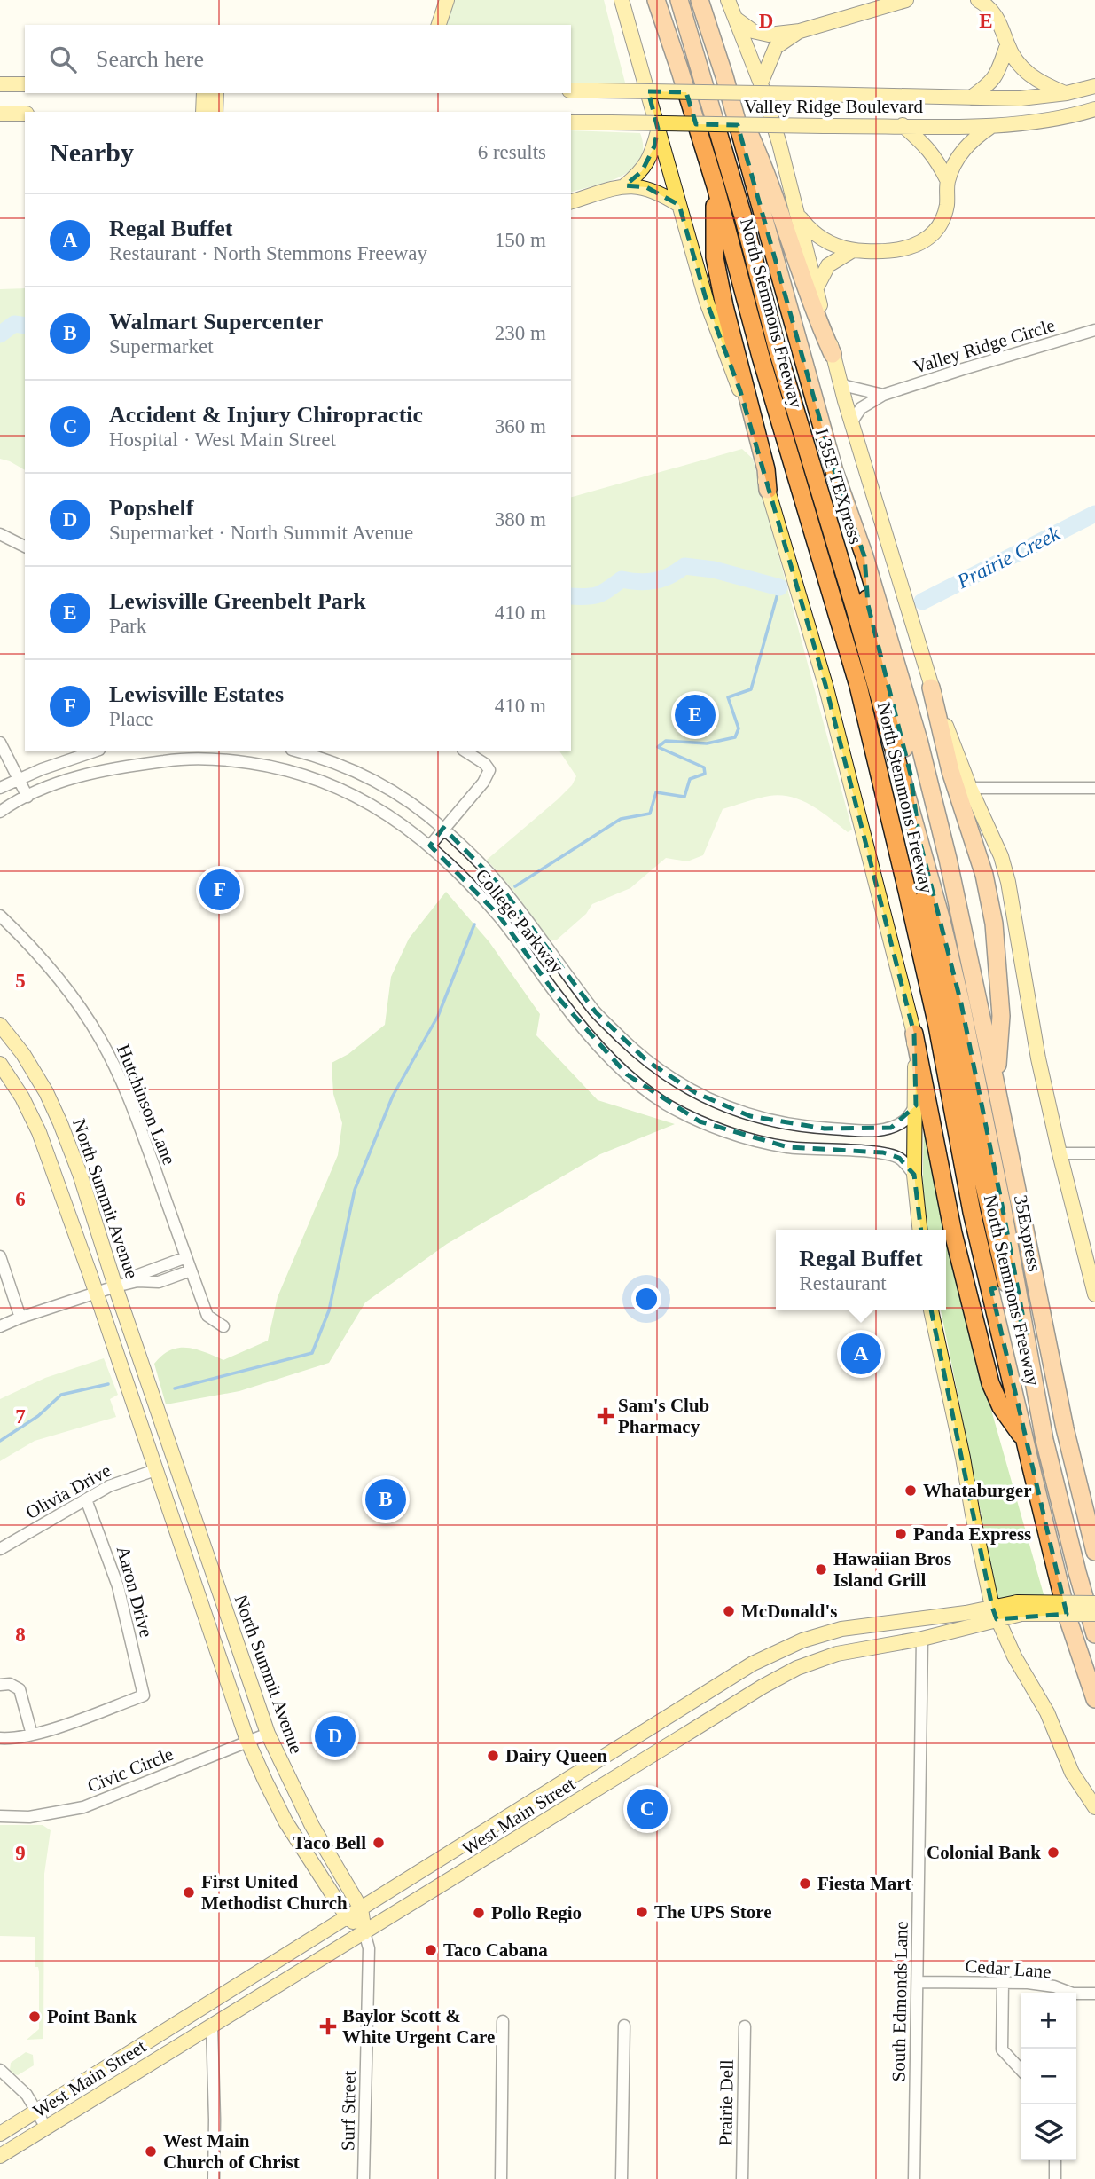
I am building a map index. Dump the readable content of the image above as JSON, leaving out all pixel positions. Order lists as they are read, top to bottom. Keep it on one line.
{"streets":{"highway":["North Stemmons Freeway","I 35E TEXpress","35Express"],"main road":["Valley Ridge Boulevard","North Summit Avenue","West Main Street"],"street":["Valley Ridge Circle","College Parkway","Hutchinson Lane","Olivia Drive","Aaron Drive","Civic Circle","Cedar Lane","South Edmonds Lane","Prairie Dell","Surf Street"]},"crossings":[["I 35E TEXpress","35Express"],["North Summit Avenue","Olivia Drive"],["North Summit Avenue","Civic Circle"],["North Summit Avenue","West Main Street"],["North Summit Avenue","Surf Street"],["Olivia Drive","Aaron Drive"],["West Main Street","South Edmonds Lane"],["West Main Street","Surf Street"],["Cedar Lane","South Edmonds Lane"]],"water":["Prairie Creek"],"places":{"health":["Sam's Club Pharmacy","Baylor Scott & White Urgent Care"],"other":["Whataburger","Panda Express","Hawaiian Bros Island Grill","McDonald's","Dairy Queen","Taco Bell","Colonial Bank","Fiesta Mart","First United Methodist Church","The UPS Store","Pollo Regio","Taco Cabana","Point Bank","West Main Church of Christ"]},"page":{"search":"Search here","heading":["Nearby","6 results"],"list":[{"mark":"A","name":"Regal Buffet","note":"Restaurant · North Stemmons Freeway","value":"150 m"},{"mark":"B","name":"Walmart Supercenter","note":"Supermarket","value":"230 m"},{"mark":"C","name":"Accident & Injury Chiropractic","note":"Hospital · West Main Street","value":"360 m"},{"mark":"D","name":"Popshelf","note":"Supermarket · North Summit Avenue","value":"380 m"},{"mark":"E","name":"Lewisville Greenbelt Park","note":"Park","value":"410 m"},{"mark":"F","name":"Lewisville Estates","note":"Place","value":"410 m"}],"pins":["E","F","A","B","D","C"],"popup":["Regal Buffet","Restaurant"],"map_buttons":["+","−"]},"grid":{"columns":["D","E"],"rows":["5","6","7","8","9"]}}
